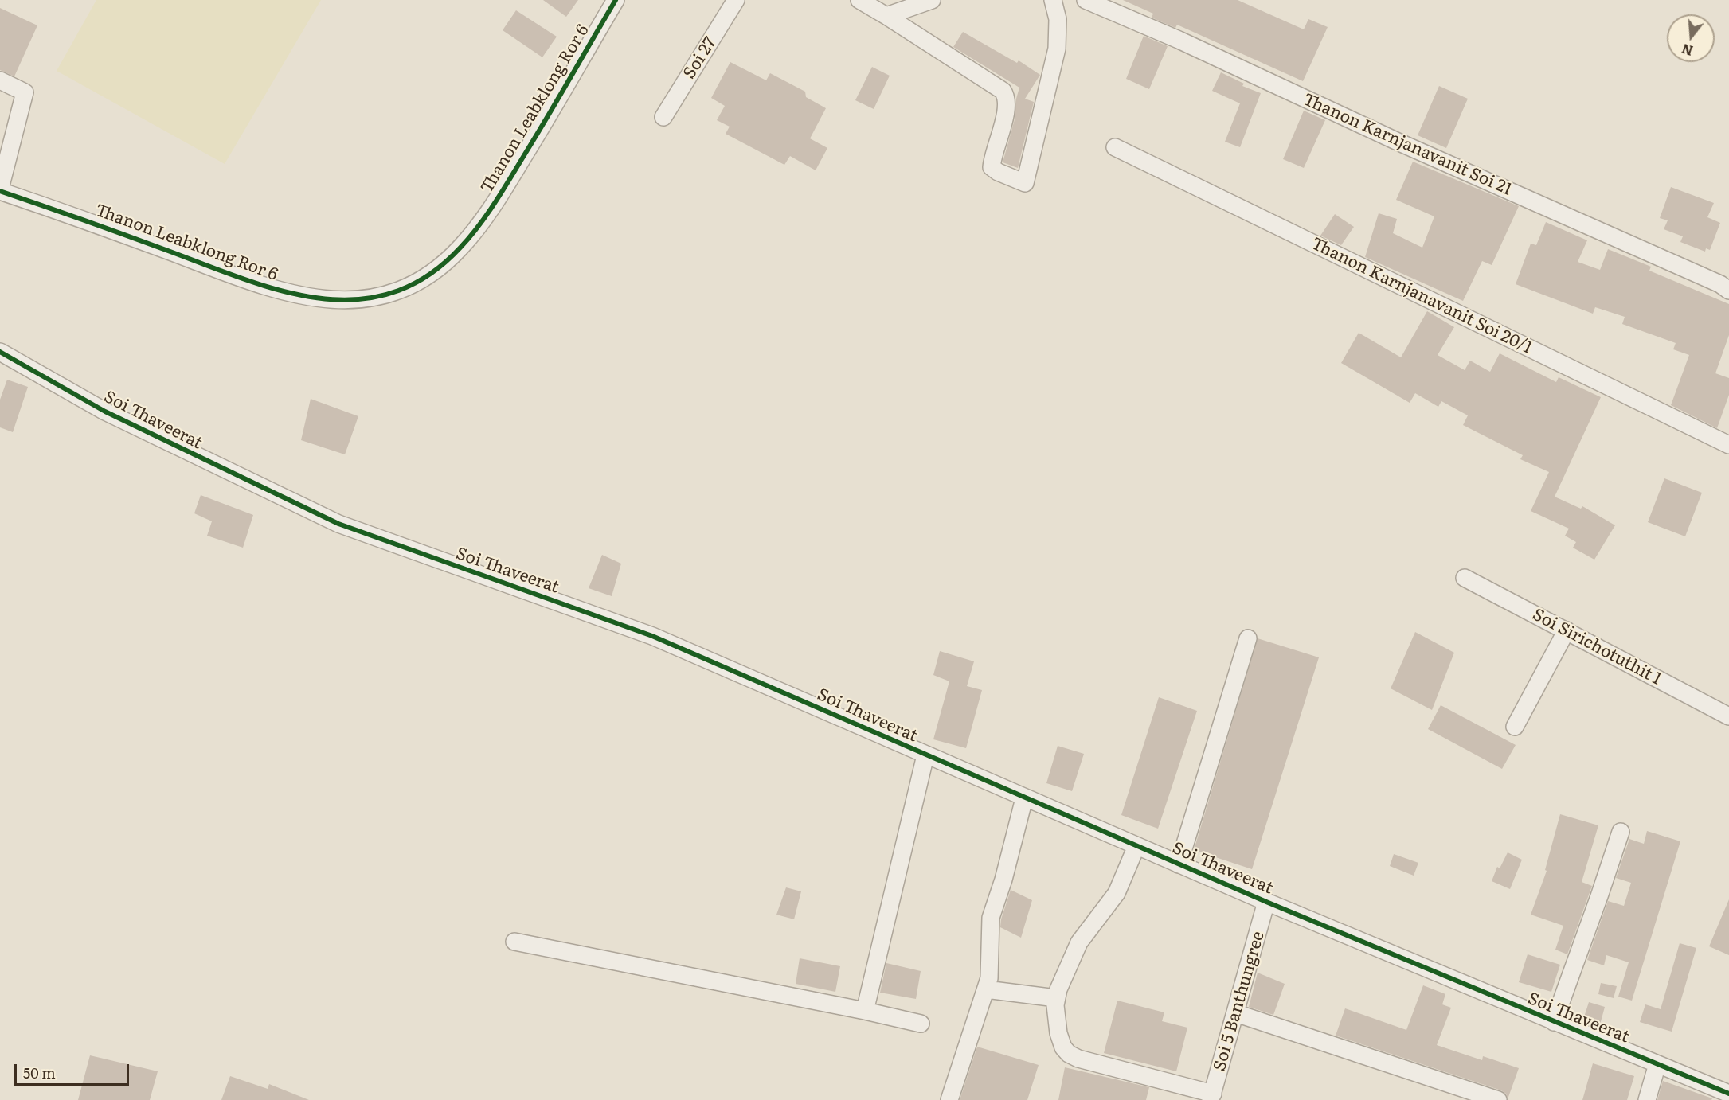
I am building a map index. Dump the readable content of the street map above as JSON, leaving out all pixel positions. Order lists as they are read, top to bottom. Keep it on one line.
{"streets":{"street":["Soi 27","Thanon Leabklong Ror 6","Thanon Karnjanavanit Soi 21","Thanon Karnjanavanit Soi 20/1","Soi Thaveerat","Soi Sirichotuthit 1","Soi 5 Banthungree"]},"crossings":[["Soi Thaveerat","Soi 5 Banthungree"]],"scale_bar":"50 m","north":"bottom"}
